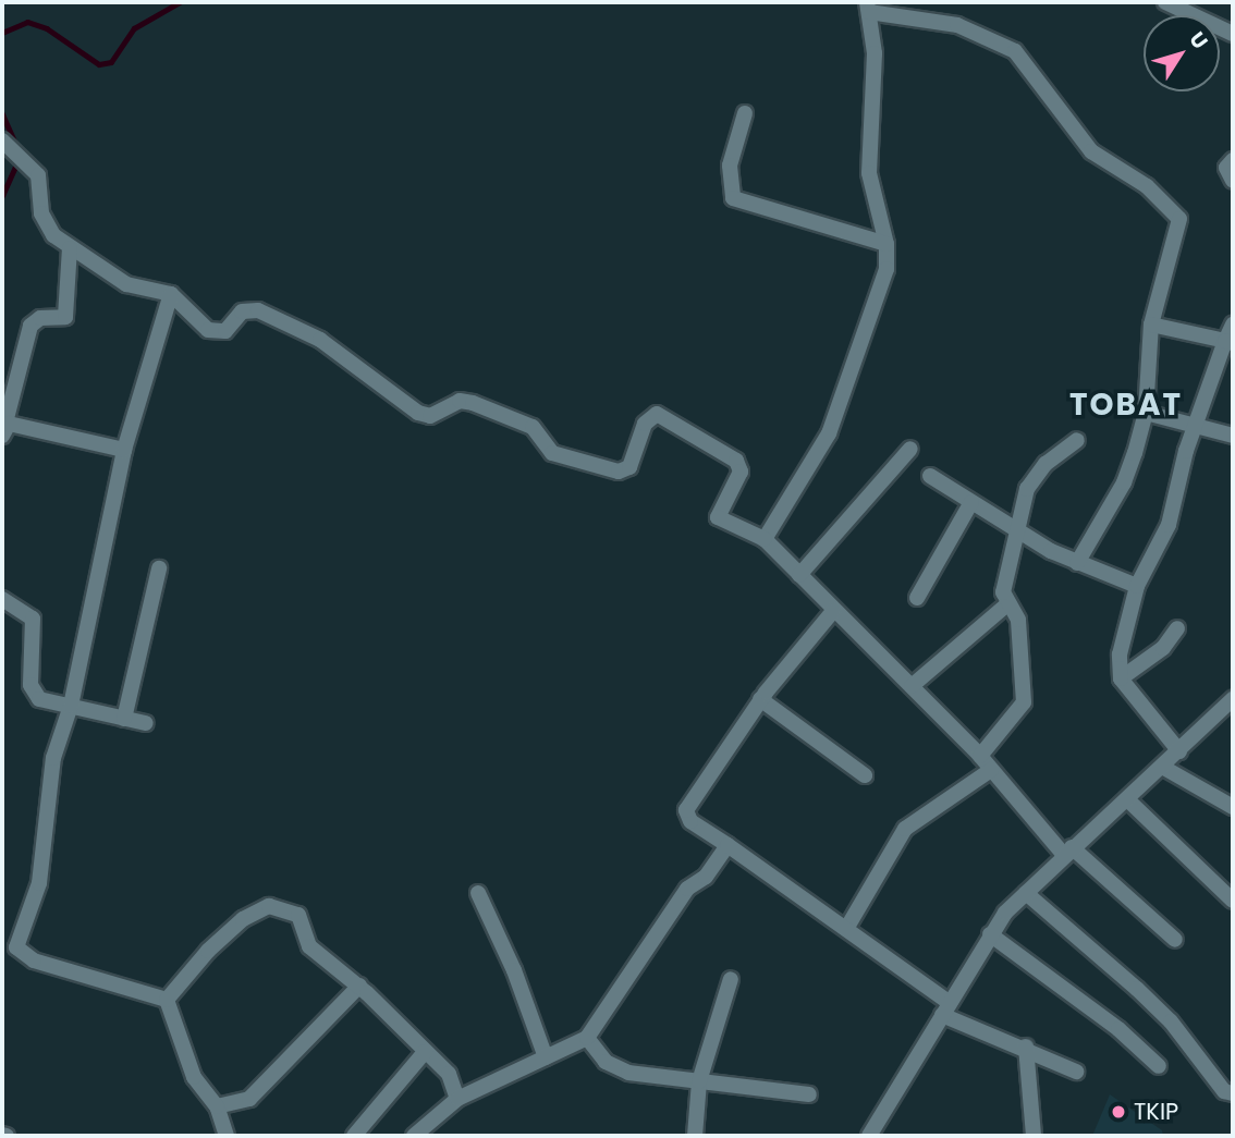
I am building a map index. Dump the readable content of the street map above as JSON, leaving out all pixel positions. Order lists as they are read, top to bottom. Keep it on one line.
{"districts":["TOBAT"],"places":["TKIP"],"north":"top right"}
